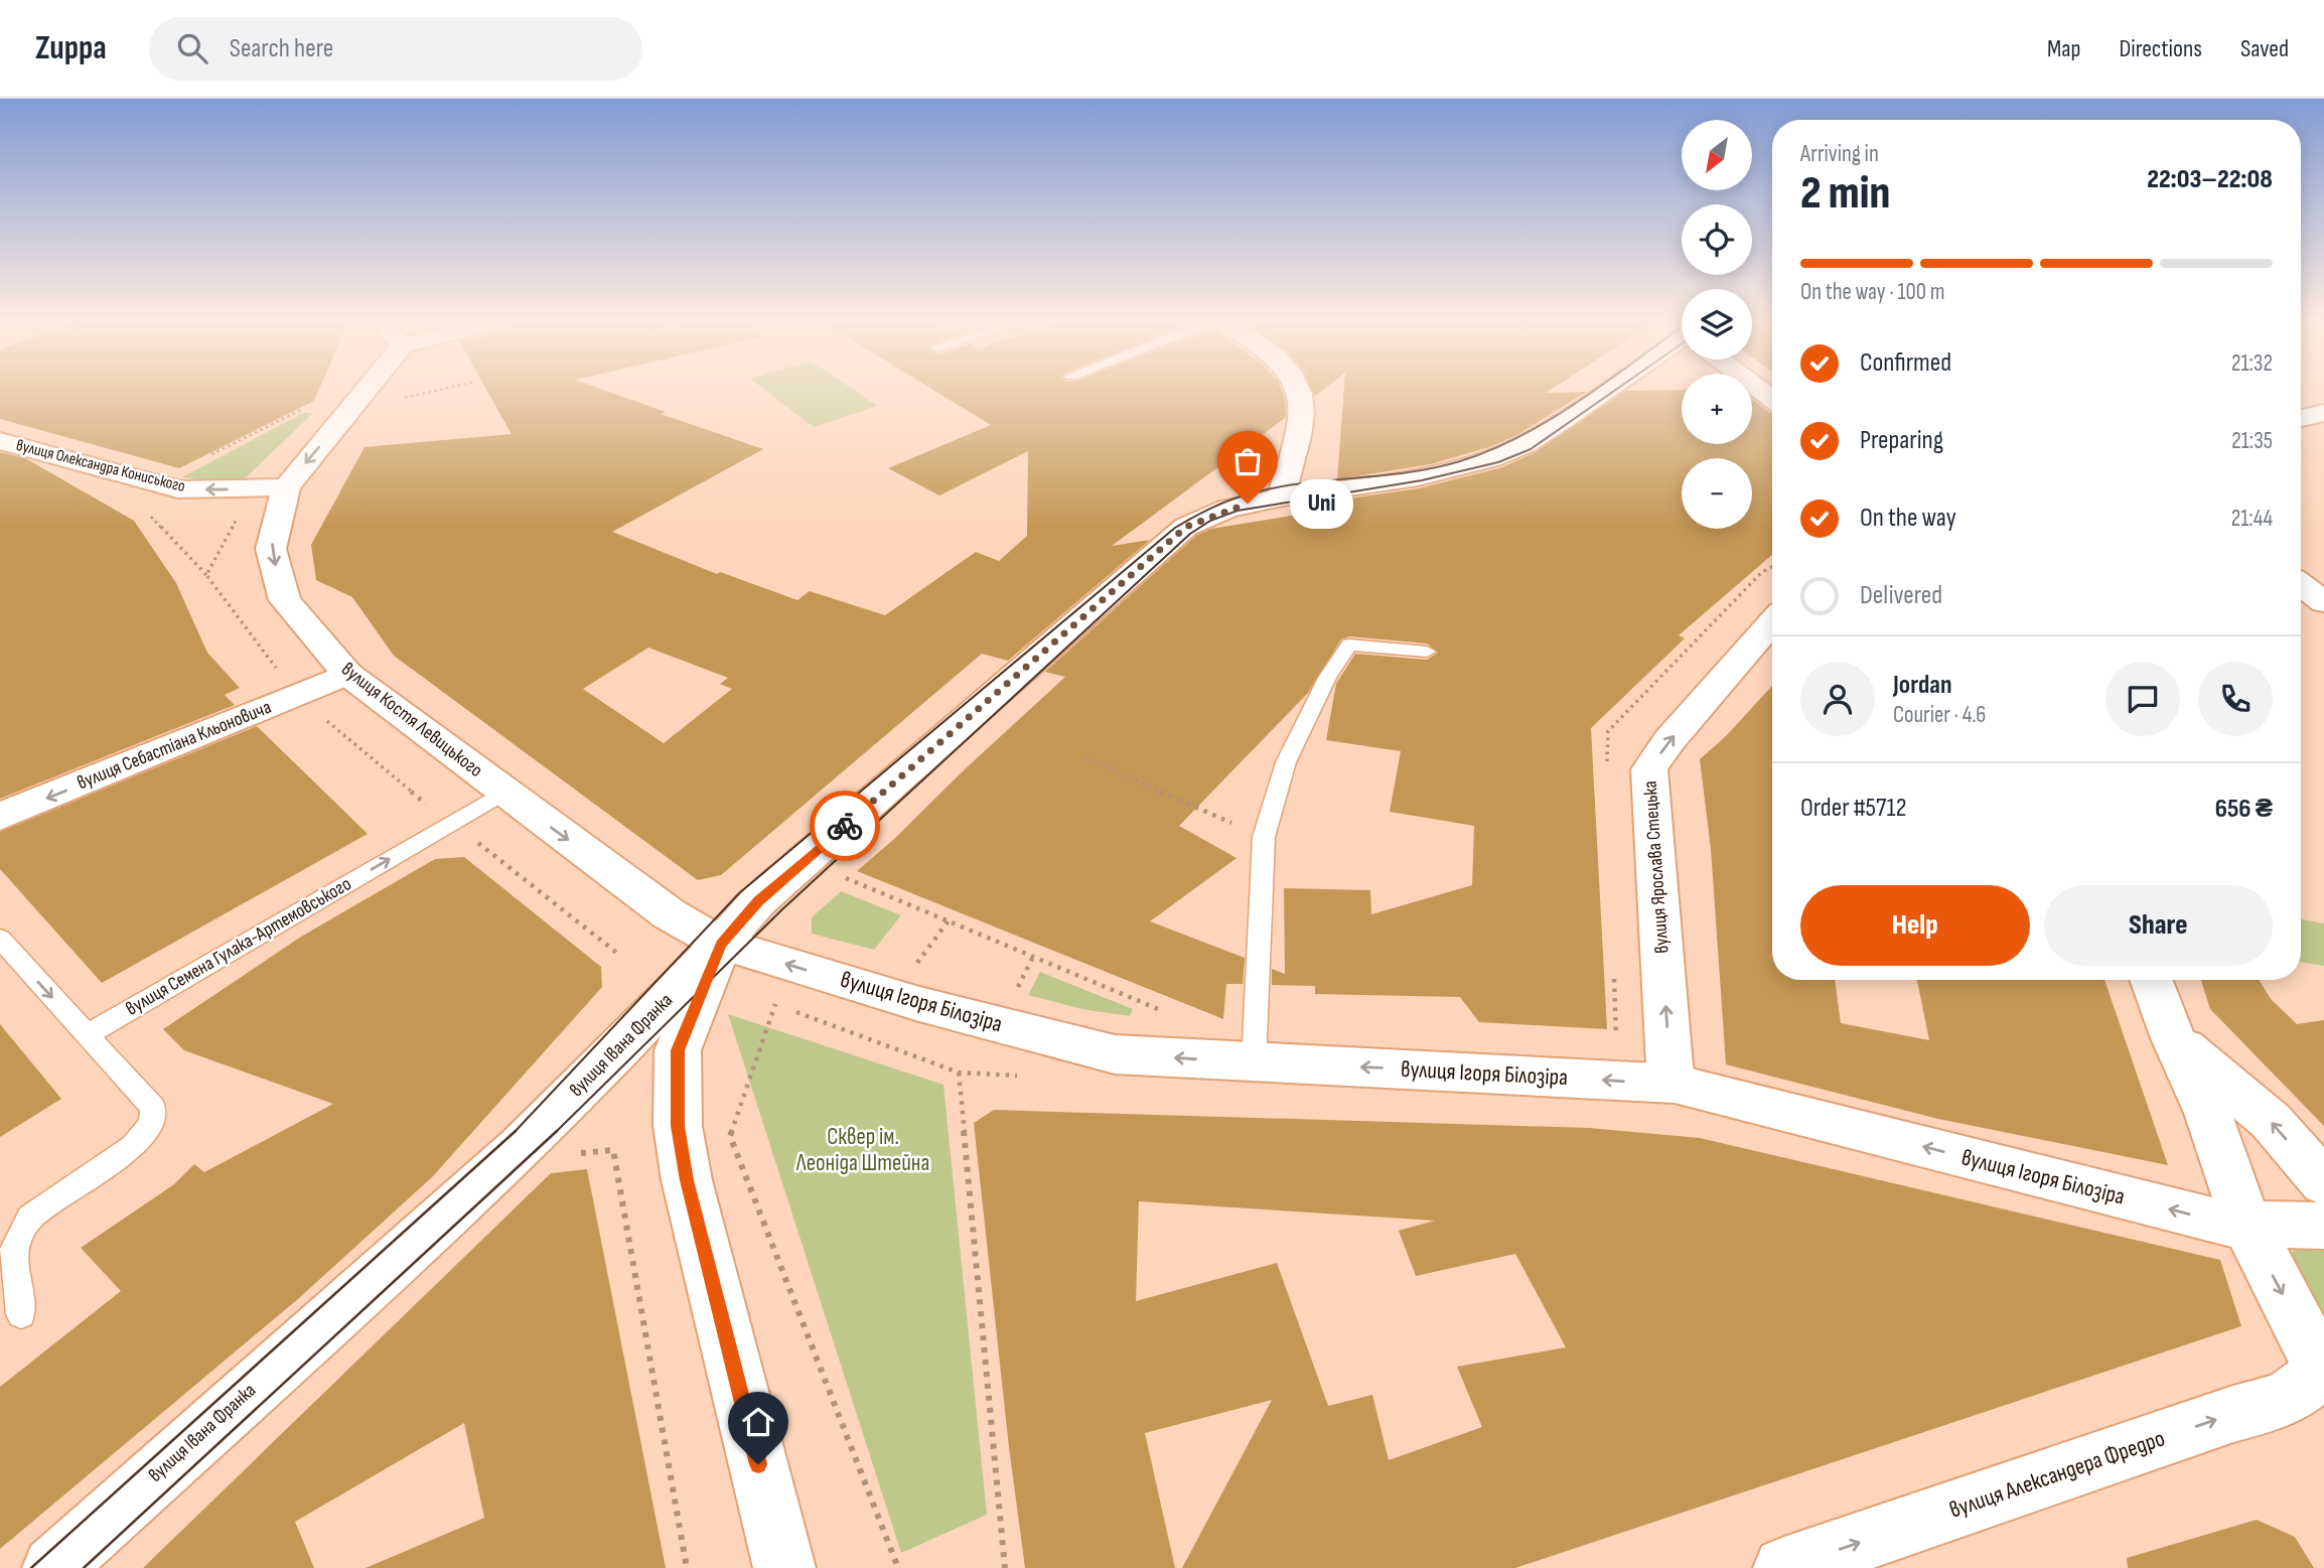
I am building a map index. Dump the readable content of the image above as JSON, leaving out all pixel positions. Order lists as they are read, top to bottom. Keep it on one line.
{"streets":{"main road":["вулиця Олександра Кониського","вулиця Костя Левицького","вулиця Себастіана Кльоновича","вулиця Ярослава Стецька","вулиця Ігоря Білозіра","вулиця Івана Франка","вулиця Александера Фредро"],"lane":["вулиця Семена Гулака-Артемовського"]},"crossings":[["вулиця Олександра Кониського","вулиця Костя Левицького"],["вулиця Костя Левицького","вулиця Себастіана Кльоновича"],["вулиця Костя Левицького","вулиця Семена Гулака-Артемовського"],["вулиця Костя Левицького","вулиця Ігоря Білозіра"],["вулиця Костя Левицького","вулиця Івана Франка"],["вулиця Ярослава Стецька","вулиця Ігоря Білозіра"],["вулиця Ігоря Білозіра","вулиця Івана Франка"]],"one_way":["вулиця Олександра Кониського","вулиця Себастіана Кльоновича","вулиця Ярослава Стецька","вулиця Семена Гулака-Артемовського","вулиця Ігоря Білозіра","вулиця Александера Фредро"],"parks":["Сквер ім. Леоніда Штейна"],"places":["Uni"],"north":"bottom left","page":{"header":"Zuppa","search":"Search here","nav":["Map","Directions","Saved"],"map_buttons":["+","−"],"heading":["2 min","Arriving in","22:03–22:08"],"panel":["Jordan","Courier · 4.6","Order #5712","656 ₴"],"bar":"On the way · 100 m","list":[["Confirmed","21:32"],["Preparing","21:35"],["On the way","21:44"],"Delivered"],"bubble":"Uni","buttons":["Help","Share"]}}
